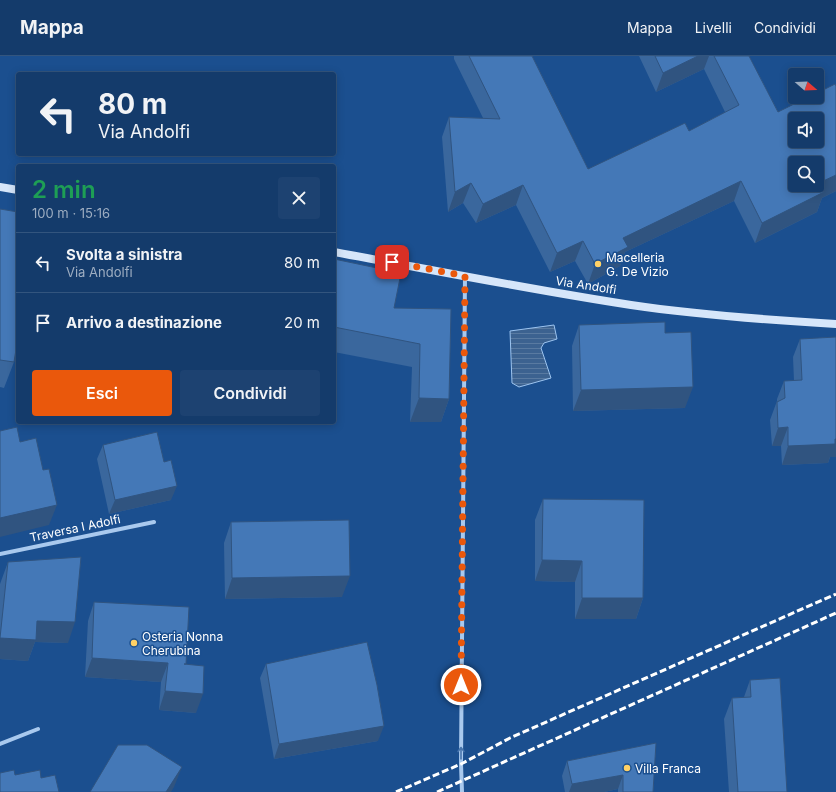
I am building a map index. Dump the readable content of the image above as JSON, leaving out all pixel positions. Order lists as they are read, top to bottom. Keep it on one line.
{"streets":{"street":["Via Andolfi","Traversa I Adolfi"]},"places":["Macelleria G. De Vizio","Osteria Nonna Cherubina","Villa Franca"],"north":"right","page":{"header":"Mappa","nav":["Mappa","Livelli","Condividi"],"turn":["80 m","Via Andolfi"],"heading":["2 min","100 m · 15:16"],"list":[{"name":"Svolta a sinistra","note":"Via Andolfi","value":"80 m"},{"name":"Arrivo a destinazione","value":"20 m"}],"buttons":["Esci","Condividi"]}}
